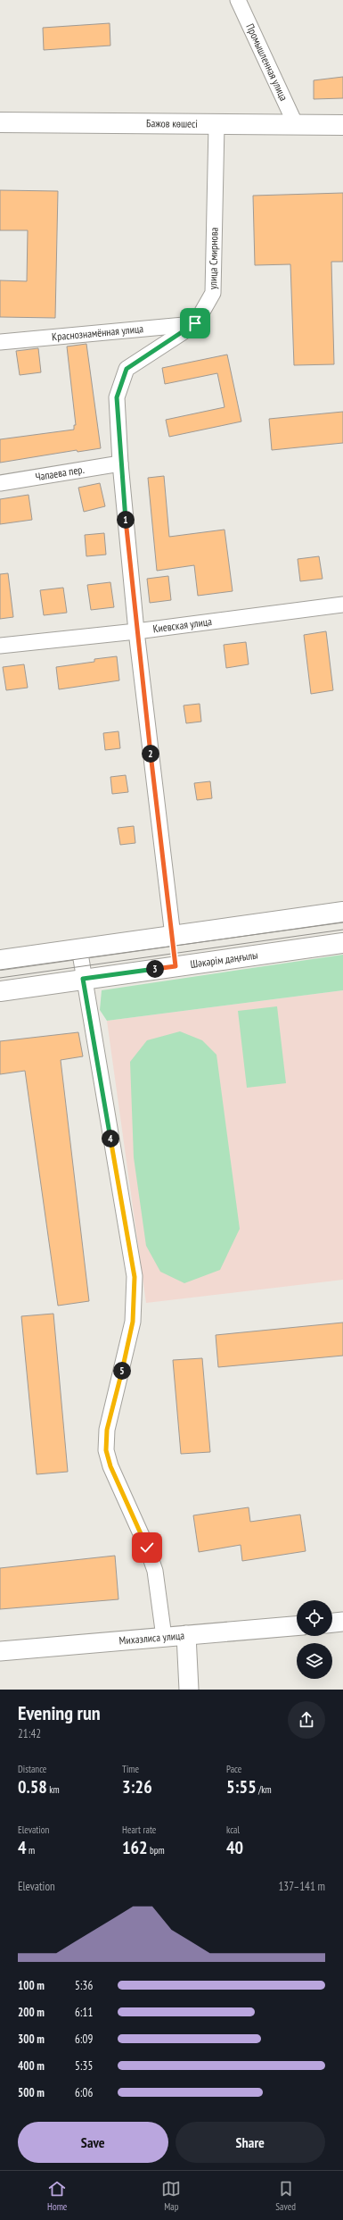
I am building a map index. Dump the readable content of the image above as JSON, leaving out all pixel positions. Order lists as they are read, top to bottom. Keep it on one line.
{"streets":{"main road":["Бажов көшесі","улица Смирнова","Шәкәрім даңғылы"],"street":["Промышленная улица","Краснознамённая улица","Чапаева пер.","Киевская улица","Михаэлиса улица"]},"crossings":[["Промышленная улица","Бажов көшесі"],["Бажов көшесі","улица Смирнова"],["улица Смирнова","Краснознамённая улица"],["улица Смирнова","Чапаева пер."],["улица Смирнова","Киевская улица"],["улица Смирнова","Шәкәрім даңғылы"]],"page":{"pins":["1","2","3","4","5"],"heading":["Evening run","21:42"],"stats":[["Distance","0.58 km"],["Time","3:26"],["Pace","5:55 /km"],["Elevation","4 m"],["Heart rate","162 bpm"],["kcal","40"]],"chart":["Elevation","137–141 m"],"list":[{"name":"100 m","note":"5:36"},{"name":"200 m","note":"6:11"},{"name":"300 m","note":"6:09"},{"name":"400 m","note":"5:35"},{"name":"500 m","note":"6:06"}],"buttons":["Save","Share"],"tabs":["Home","Map","Saved"]}}
